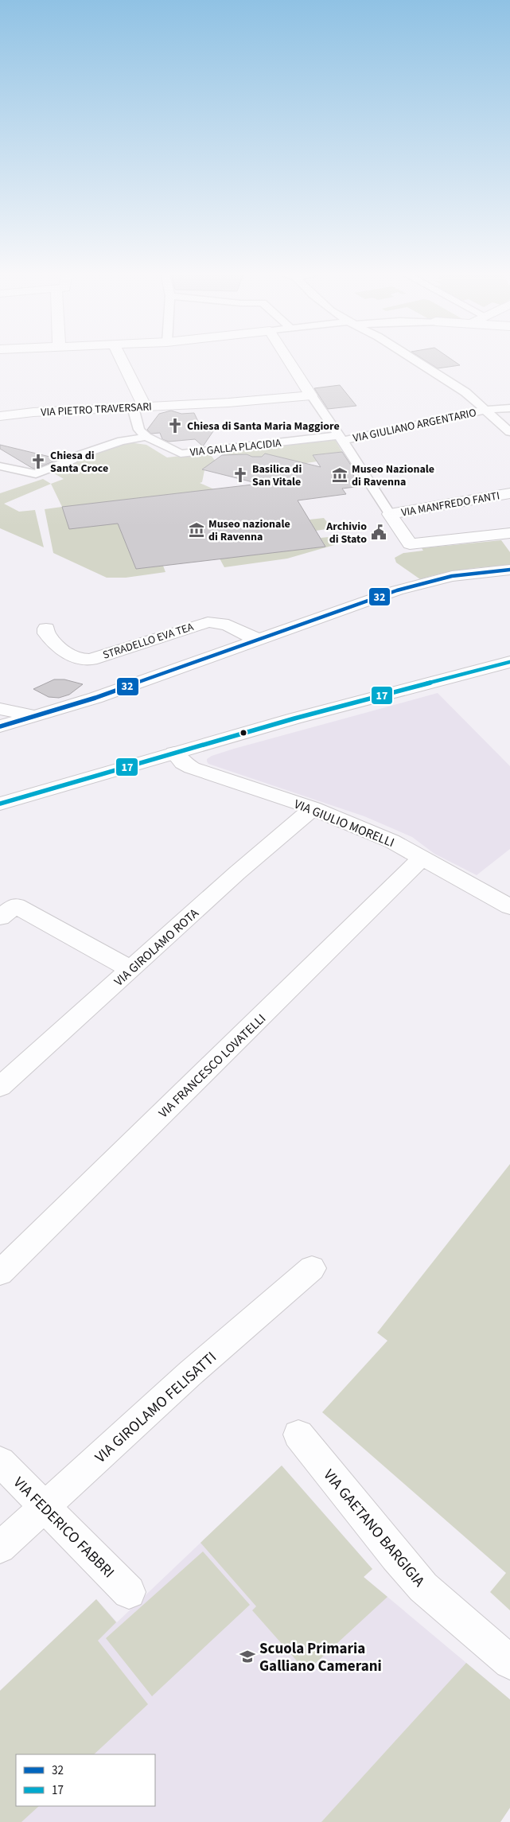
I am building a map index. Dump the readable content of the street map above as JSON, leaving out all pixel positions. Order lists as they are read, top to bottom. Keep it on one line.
{"streets":{"street":["VIA PIETRO TRAVERSARI","VIA GIULIANO ARGENTARIO","VIA GALLA PLACIDIA","VIA MANFREDO FANTI","STRADELLO EVA TEA","VIA GIULIO MORELLI","VIA GIROLAMO ROTA","VIA FRANCESCO LOVATELLI","VIA GIROLAMO FELISATTI","VIA FEDERICO FABBRI","VIA GAETANO BARGIGIA"]},"crossings":[["VIA GIULIANO ARGENTARIO","VIA GALLA PLACIDIA"],["VIA GIULIO MORELLI","VIA GIROLAMO ROTA"],["VIA GIULIO MORELLI","VIA FRANCESCO LOVATELLI"],["VIA GIROLAMO FELISATTI","VIA FEDERICO FABBRI"]],"places":{"church":["Chiesa di Santa Maria Maggiore","Chiesa di Santa Croce","Basilica di San Vitale"],"museum":["Museo Nazionale di Ravenna","Museo nazionale di Ravenna"],"public building":["Archivio di Stato"],"school or university":["Scuola Primaria Galliano Camerani"]},"lines":["transit line 32","transit line 17"],"legend":["32","17"]}
